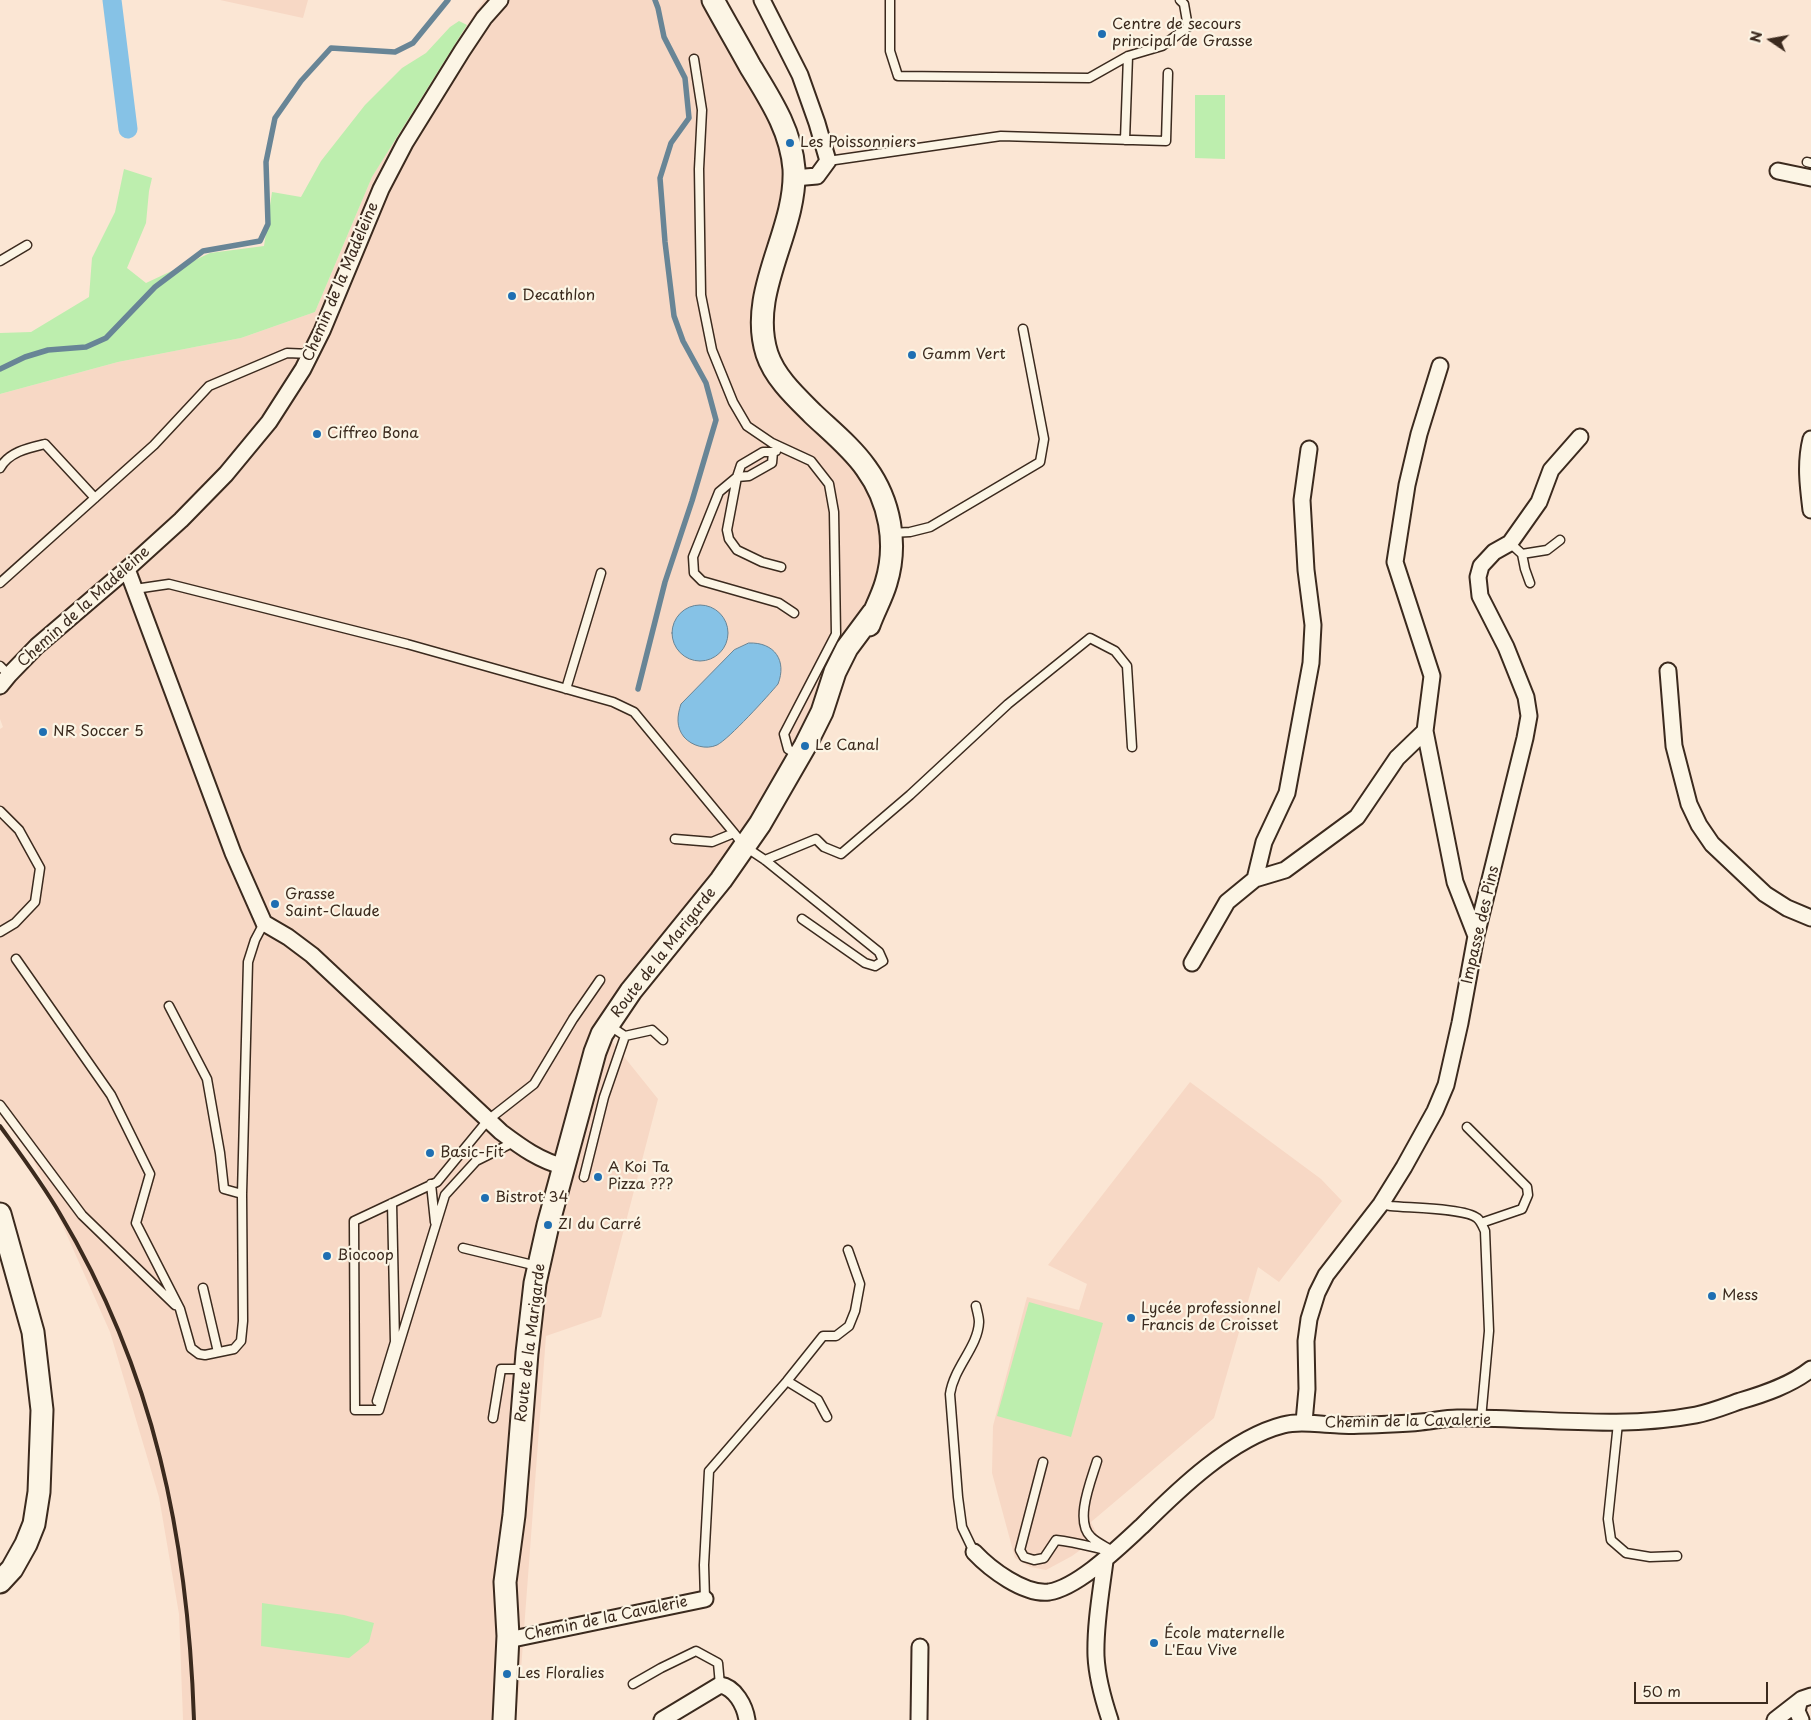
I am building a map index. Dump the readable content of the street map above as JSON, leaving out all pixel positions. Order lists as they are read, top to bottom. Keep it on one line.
{"streets":{"main road":["Route de la Marigarde"],"street":["Chemin de la Madeleine","Impasse des Pins","Chemin de la Cavalerie"]},"crossings":[["Impasse des Pins","Chemin de la Cavalerie"],["Route de la Marigarde","Chemin de la Cavalerie"]],"places":["Centre de secours principal de Grasse","Les Poissonniers","Decathlon","Gamm Vert","Ciffreo Bona","NR Soccer 5","Le Canal","Grasse Saint-Claude","Basic-Fit","A Koi Ta Pizza ???","Bistrot 34","ZI du Carré","Biocoop","Mess","Lycée professionnel Francis de Croisset","École maternelle L'Eau Vive","Les Floralies"],"scale_bar":"50 m","north":"left"}
